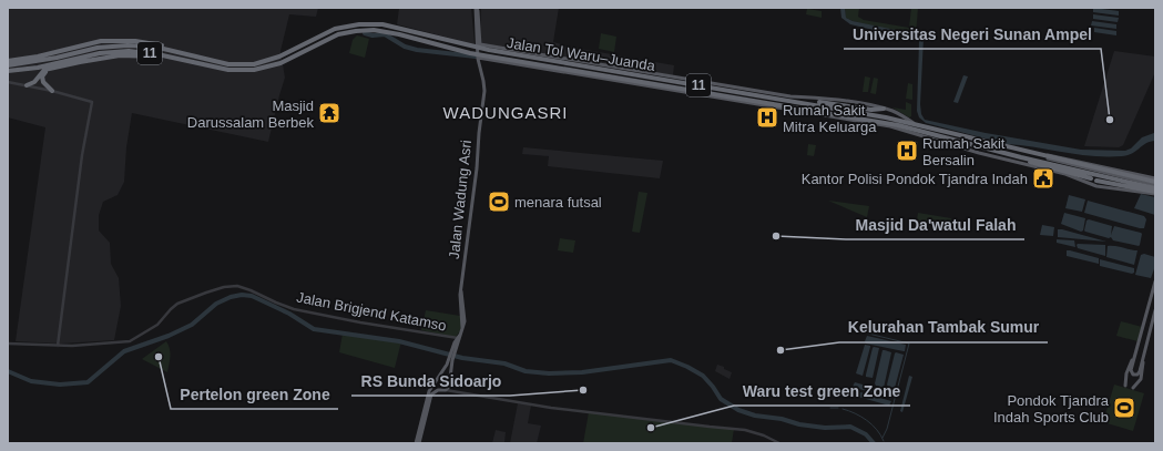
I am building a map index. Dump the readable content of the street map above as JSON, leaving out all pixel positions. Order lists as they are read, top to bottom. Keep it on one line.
{"streets":{"highway":["11","Jalan Tol Waru–Juanda"],"main road":["Jalan Wadung Asri"],"street":["Jalan Brigjend Katamso"]},"crossings":[["Jalan Wadung Asri","Jalan Brigjend Katamso"]],"districts":["WADUNGASRI"],"places":{"temple":["Masjid Darussalam Berbek"],"hospital":["Rumah Sakit Mitra Keluarga","Rumah Sakit Bersalin"],"other":["Universitas Negeri Sunan Ampel","Masjid Da'watul Falah","Kelurahan Tambak Sumur","Pertelon green Zone","RS Bunda Sidoarjo","Waru test green Zone"],"public building":["Kantor Polisi Pondok Tjandra Indah"],"sports":["menara futsal","Pondok Tjandra Indah Sports Club"]}}
